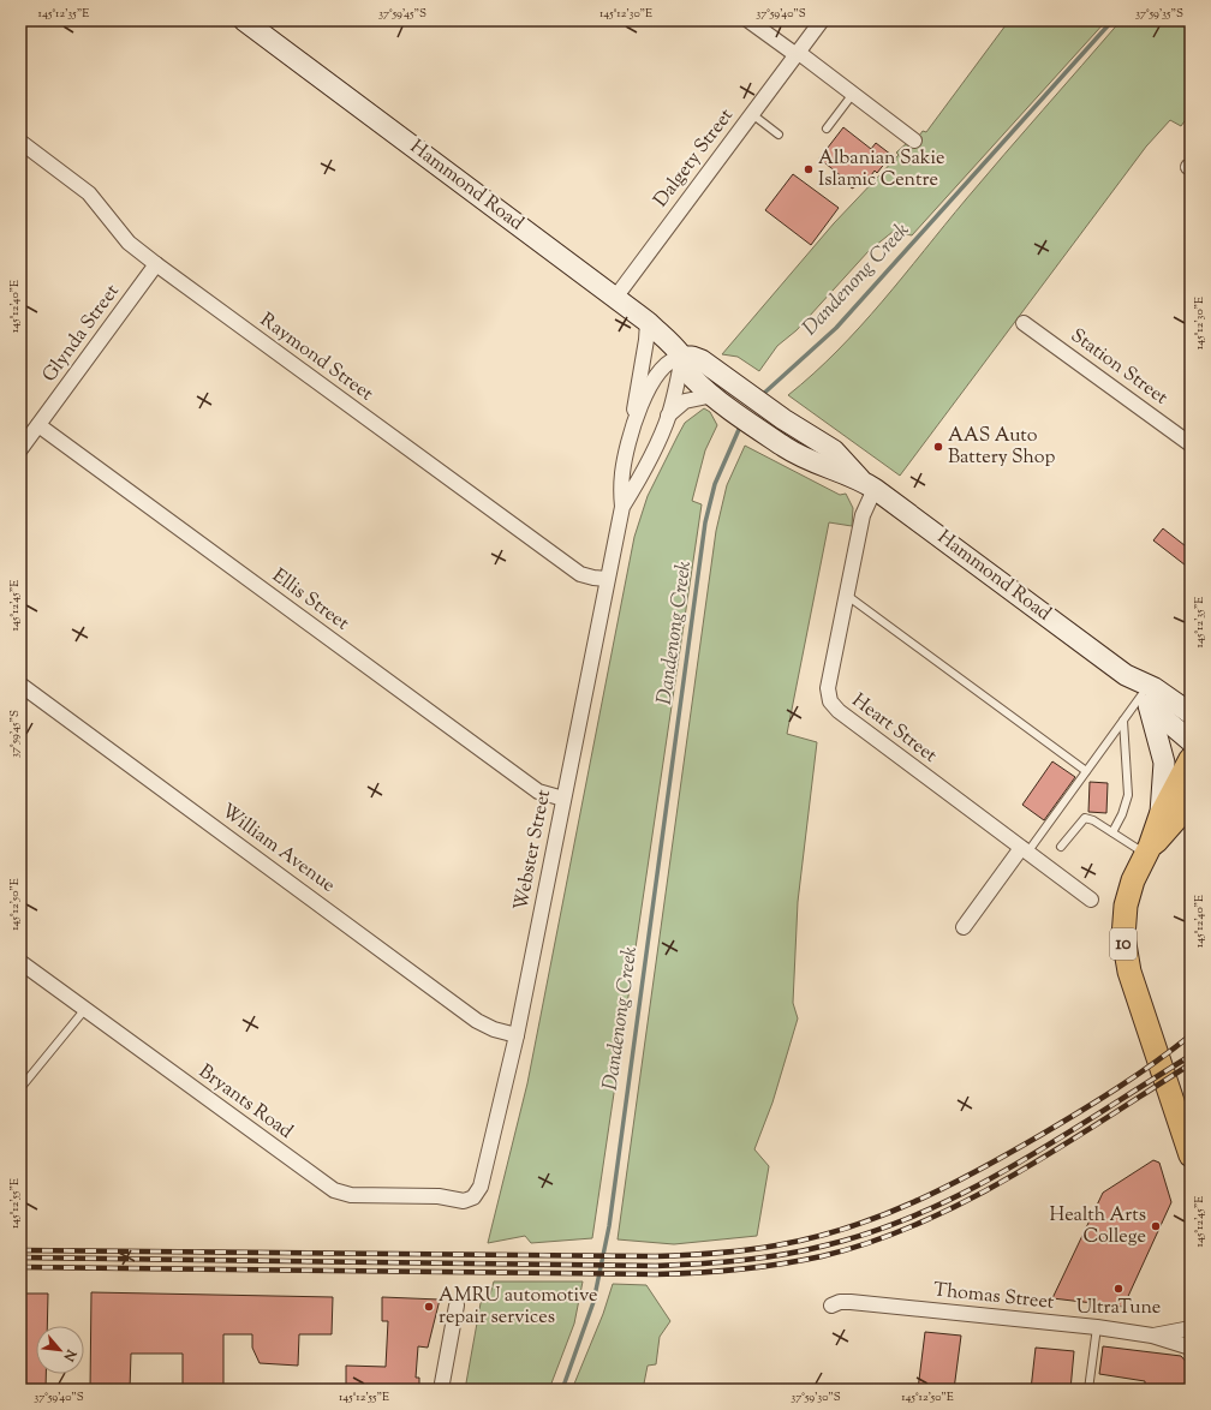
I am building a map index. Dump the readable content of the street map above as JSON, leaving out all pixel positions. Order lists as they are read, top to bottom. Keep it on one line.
{"streets":{"main road":["Hammond Road","10"],"street":["Dalgety Street","Glynda Street","Raymond Street","Station Street","Ellis Street","Heart Street","William Avenue","Webster Street","Bryants Road","Thomas Street"]},"crossings":[["Dalgety Street","Hammond Road"],["Hammond Road","Heart Street"],["Hammond Road","Webster Street"],["Glynda Street","Raymond Street"],["Glynda Street","Ellis Street"],["Raymond Street","Webster Street"],["Ellis Street","Webster Street"],["William Avenue","Webster Street"],["Webster Street","Bryants Road"]],"water":["Dandenong Creek"],"places":["Albanian Sakie Islamic Centre","AAS Auto Battery Shop","Health Arts College","UltraTune","AMRU automotive repair services"],"north":"bottom right","coordinates":["145°12'35\"E","37°59'45\"S","145°12'30\"E","37°59'40\"S","37°59'35\"S","145°12'40\"E","145°12'45\"E","145°12'50\"E","145°12'55\"E","37°59'30\"S"]}
